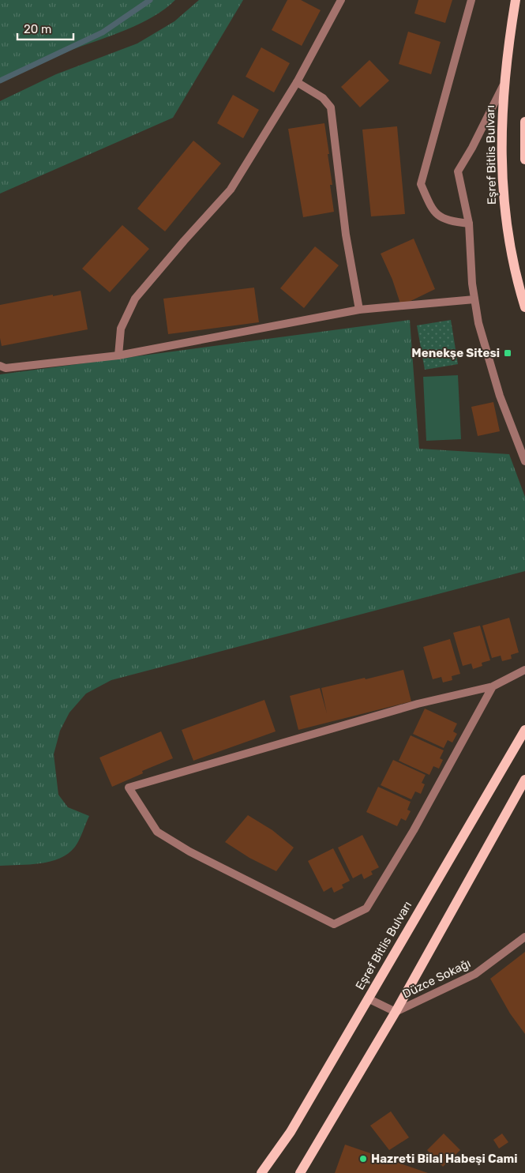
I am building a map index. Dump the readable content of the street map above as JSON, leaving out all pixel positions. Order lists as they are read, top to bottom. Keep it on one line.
{"streets":{"main road":["Eşref Bitlis Bulvarı"],"street":["Düzce Sokağı"]},"places":{"transit":["Menekşe Sitesi"],"other":["Hazreti Bilal Habeşi Cami"]},"scale_bar":"20 m"}
